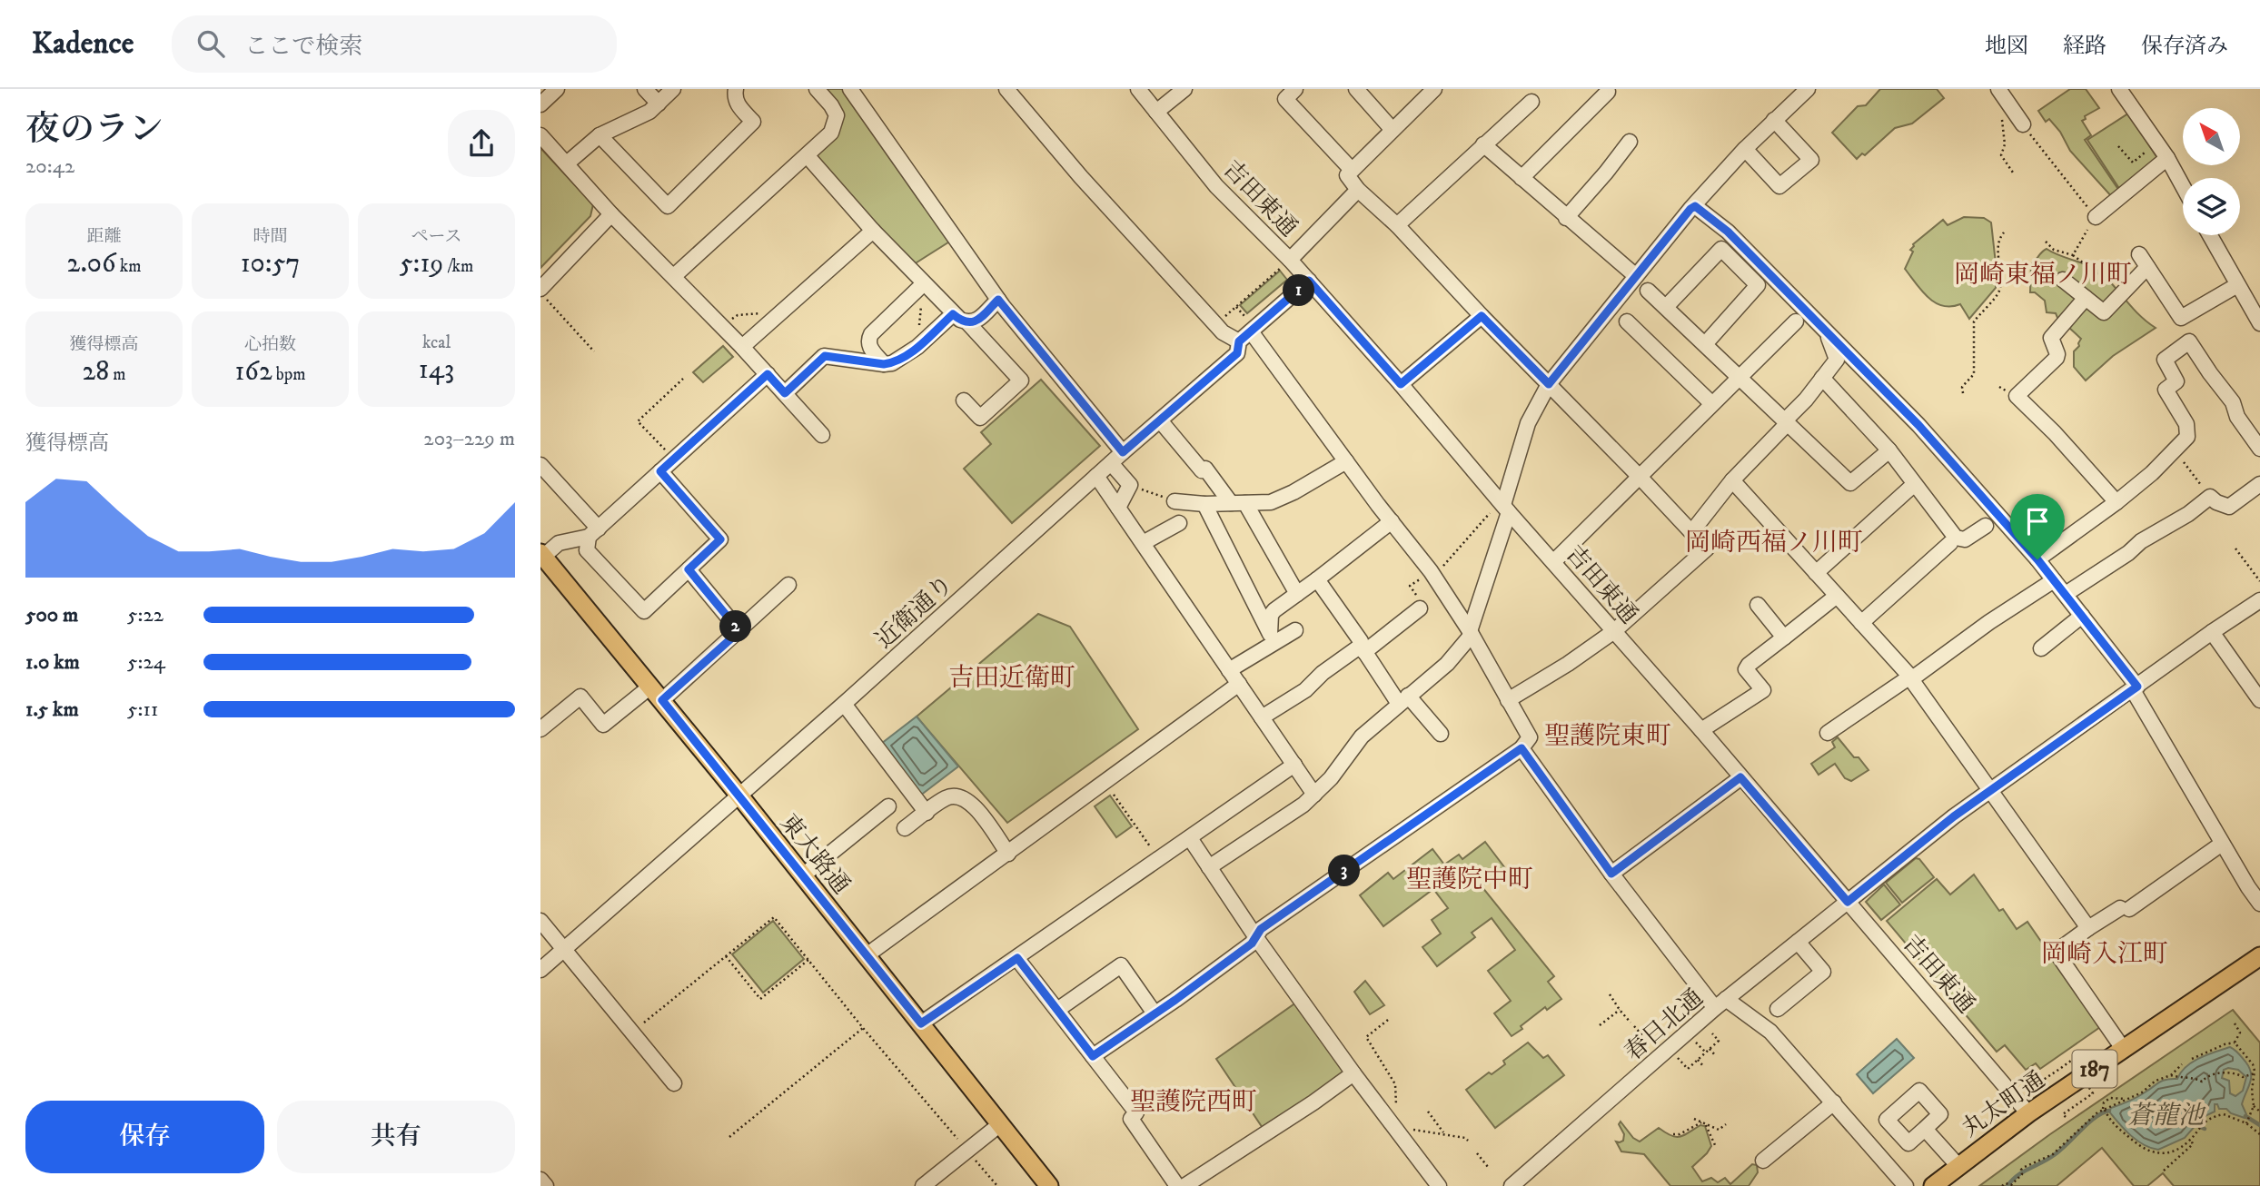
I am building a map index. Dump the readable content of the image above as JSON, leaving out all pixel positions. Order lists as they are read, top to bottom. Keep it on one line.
{"streets":{"main road":["東大路通","187","丸太町通"],"street":["吉田東通","近衛通り","春日北通"]},"crossings":[["吉田東通","近衛通り"],["吉田東通","春日北通"],["吉田東通","丸太町通"],["近衛通り","東大路通"]],"districts":["岡崎東福ノ川町","岡崎西福ノ川町","吉田近衛町","聖護院東町","聖護院中町","岡崎入江町","聖護院西町"],"water":["蒼龍池"],"north":"top left","page":{"header":"Kadence","search":"ここで検索","nav":["地図","経路","保存済み"],"heading":["夜のラン","20:42"],"stats":[["距離","2.06 km"],["時間","10:57"],["ペース","5:19 /km"],["獲得標高","28 m"],["心拍数","162 bpm"],["kcal","143"]],"pins":["1","2","3"],"chart":["獲得標高","203–229 m"],"list":[{"name":"500 m","note":"5:22"},{"name":"1.0 km","note":"5:24"},{"name":"1.5 km","note":"5:11"}],"buttons":["保存","共有"]}}
